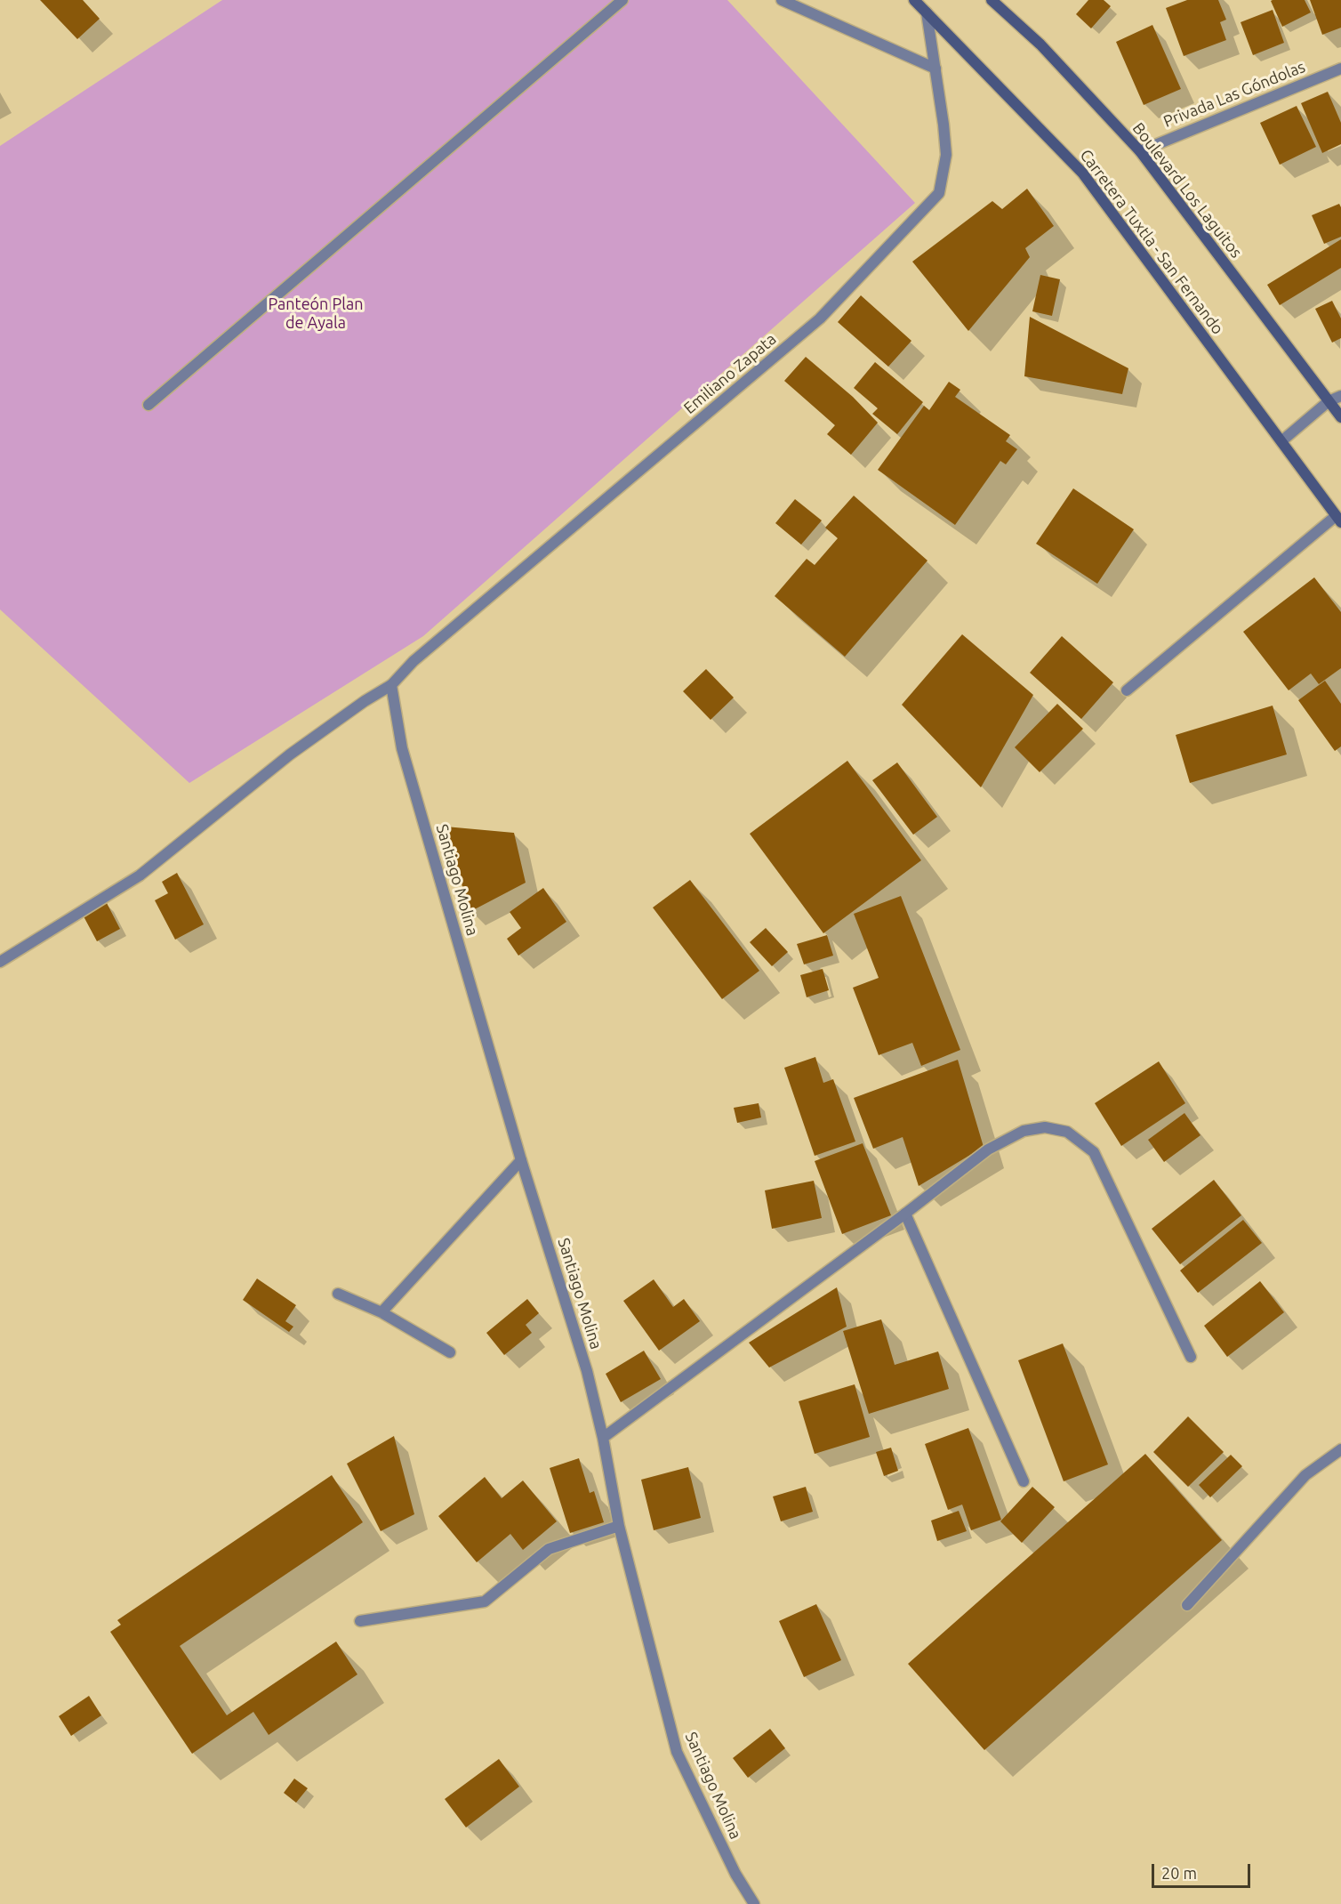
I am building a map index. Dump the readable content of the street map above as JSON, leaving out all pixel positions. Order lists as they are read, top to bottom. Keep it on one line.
{"streets":{"main road":["Boulevard Los Laguitos","Carretera Tuxtla - San Fernando"],"street":["Privada Las Góndolas","Emiliano Zapata","Santiago Molina"]},"crossings":[["Privada Las Góndolas","Boulevard Los Laguitos"],["Carretera Tuxtla - San Fernando","Emiliano Zapata"],["Emiliano Zapata","Santiago Molina"]],"parks":["Panteón Plan de Ayala"],"scale_bar":"20 m"}
